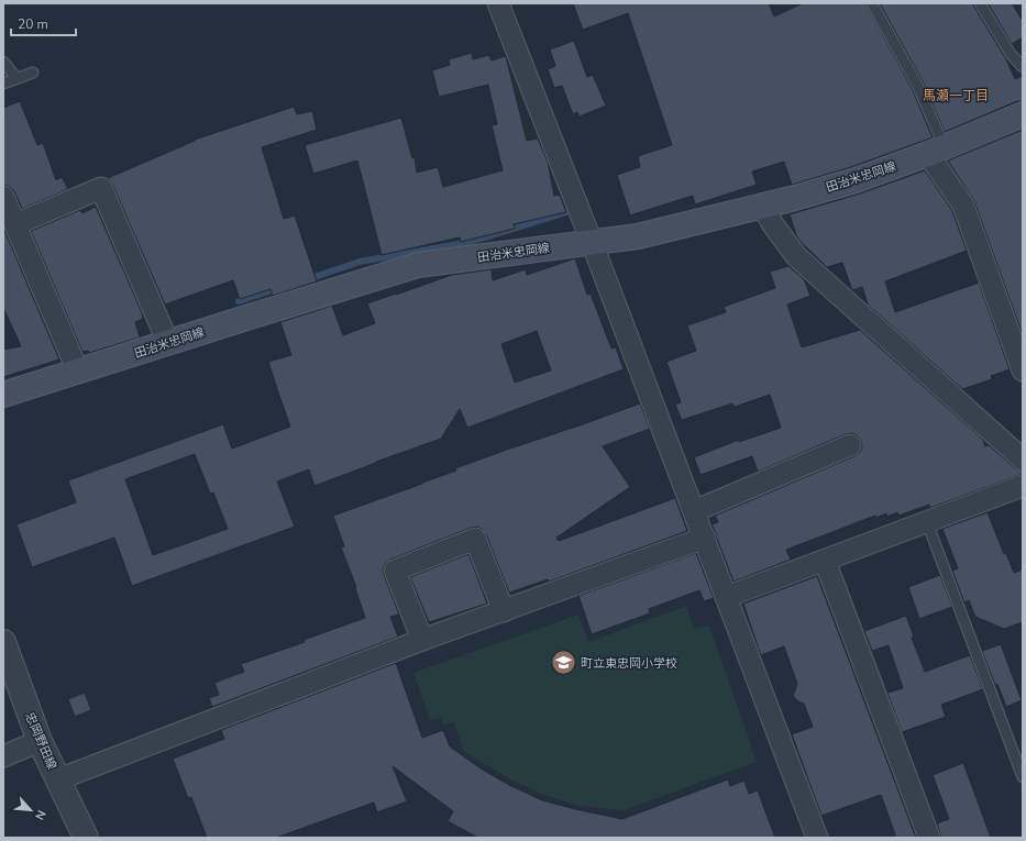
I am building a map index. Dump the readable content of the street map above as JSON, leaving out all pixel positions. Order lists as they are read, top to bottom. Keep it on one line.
{"streets":{"main road":["田治米忠岡線"],"street":["忠岡野田線"]},"districts":["馬瀬一丁目"],"places":{"school or university":["町立東忠岡小学校"]},"scale_bar":"20 m","north":"bottom right"}
